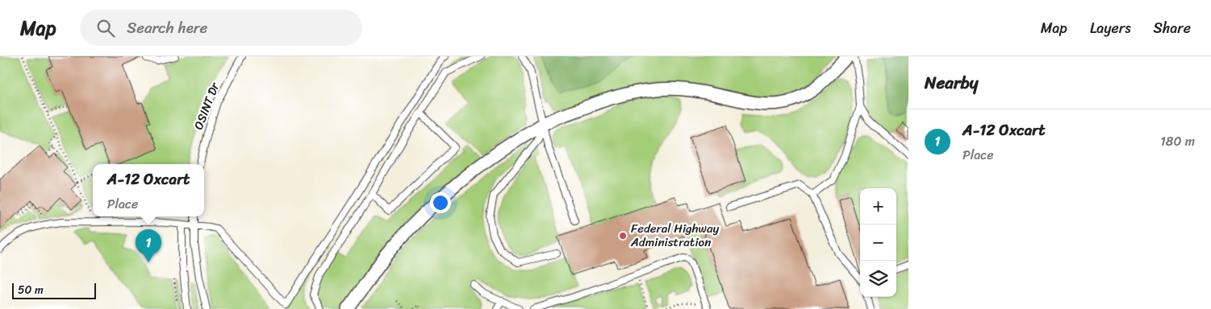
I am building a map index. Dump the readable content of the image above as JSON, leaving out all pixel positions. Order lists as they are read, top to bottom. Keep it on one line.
{"streets":{"lane":["OSINT Dr"]},"places":["Federal Highway Administration"],"scale_bar":"50 m","page":{"header":"Map","search":"Search here","nav":["Map","Layers","Share"],"heading":"Nearby","list":[{"mark":"1","name":"A-12 Oxcart","note":"Place","value":"180 m"}],"popup":["A-12 Oxcart","Place"],"map_buttons":["+","−"],"pins":"1","scale":"50 m"}}
